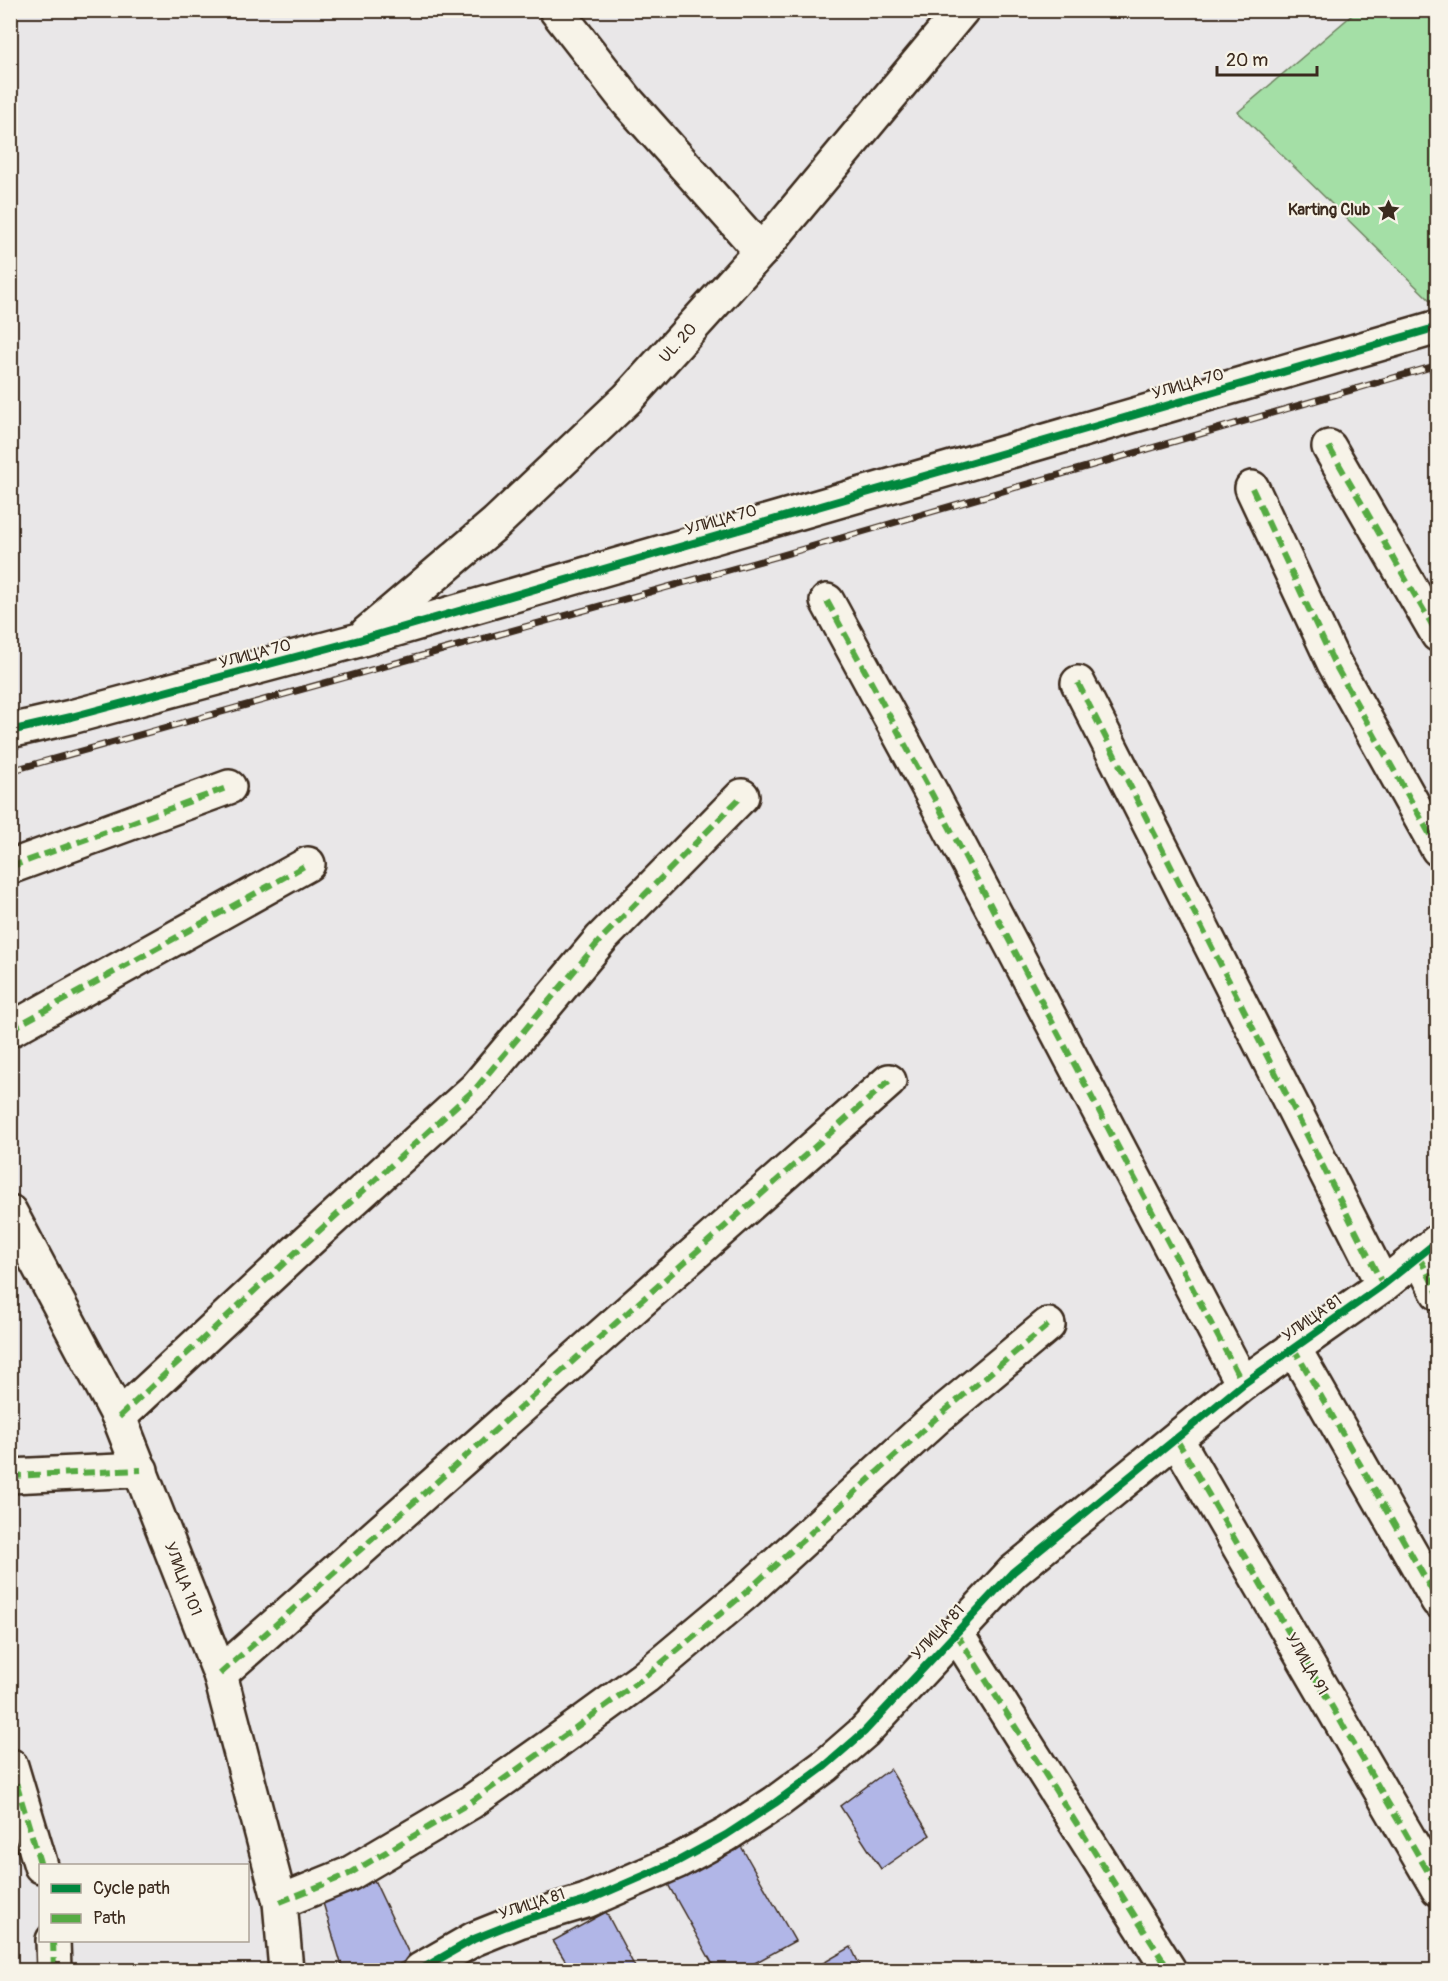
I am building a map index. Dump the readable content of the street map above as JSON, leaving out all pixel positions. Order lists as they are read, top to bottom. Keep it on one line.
{"streets":{"street":["UL. 20","УЛИЦА 70","УЛИЦА 81","УЛИЦА 101","УЛИЦА 91"]},"crossings":[["UL. 20","УЛИЦА 70"],["УЛИЦА 81","УЛИЦА 91"]],"places":{"place":["Karting Club"]},"legend":["Cycle path","Path"],"scale_bar":"20 m"}
